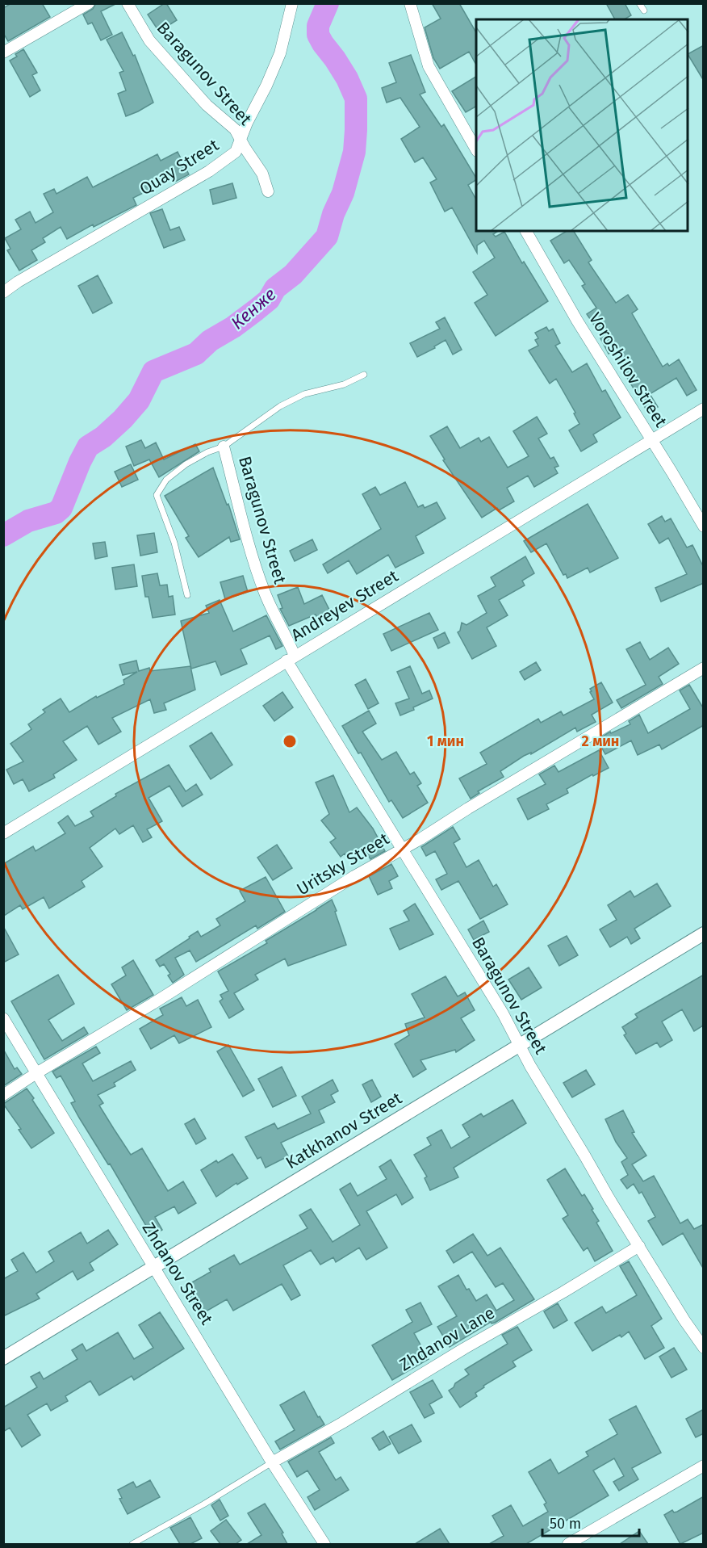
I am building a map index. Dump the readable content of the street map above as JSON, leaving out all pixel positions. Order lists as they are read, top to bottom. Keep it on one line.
{"streets":{"street":["Baragunov Street","Quay Street","Voroshilov Street","Andreyev Street","Uritsky Street","Katkhanov Street","Zhdanov Street","Zhdanov Lane"]},"crossings":[["Baragunov Street","Quay Street"],["Baragunov Street","Andreyev Street"],["Baragunov Street","Uritsky Street"],["Baragunov Street","Katkhanov Street"],["Baragunov Street","Zhdanov Lane"],["Voroshilov Street","Andreyev Street"],["Uritsky Street","Zhdanov Street"],["Katkhanov Street","Zhdanov Street"],["Zhdanov Street","Zhdanov Lane"]],"water":["Кенже"],"scale_bar":"50 m","rings":["1 мин","2 мин"]}
